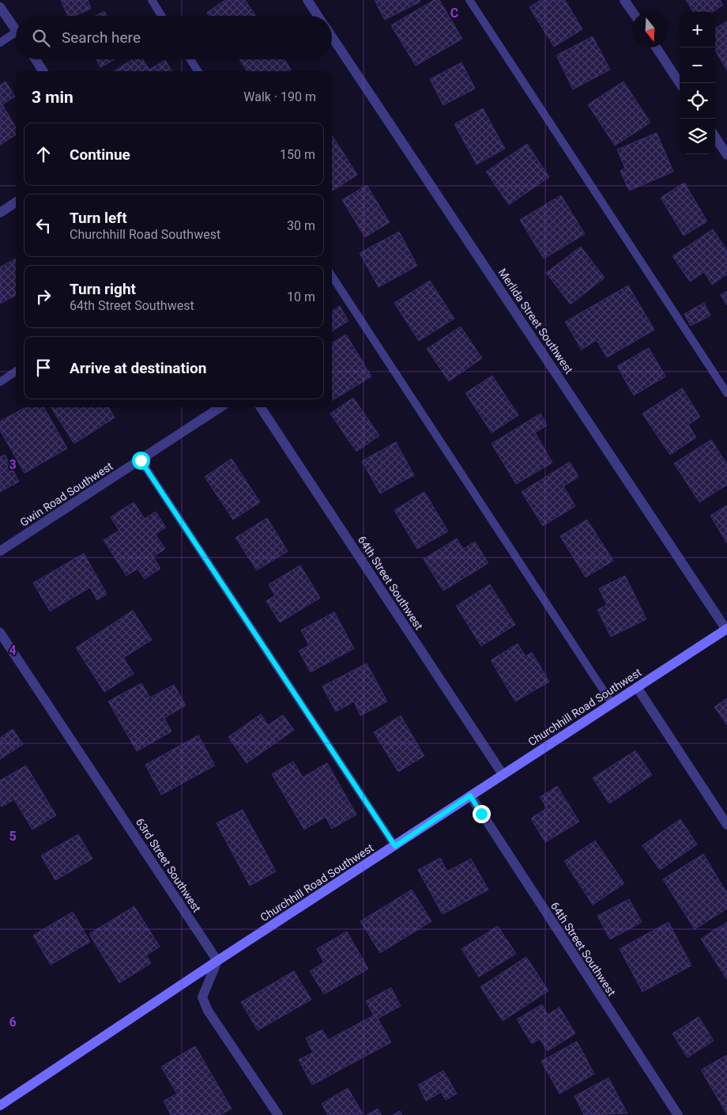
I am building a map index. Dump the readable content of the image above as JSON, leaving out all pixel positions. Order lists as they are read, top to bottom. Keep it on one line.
{"streets":{"street":["Merlida Street Southwest","Gwin Road Southwest","64th Street Southwest","Churchhill Road Southwest","63rd Street Southwest"]},"crossings":[["Merlida Street Southwest","Churchhill Road Southwest"],["64th Street Southwest","Churchhill Road Southwest"],["Churchhill Road Southwest","63rd Street Southwest"]],"north":"bottom","page":{"map_buttons":["+","−"],"search":"Search here","heading":["3 min","Walk · 190 m"],"list":[["Continue","150 m"],["Turn left","Churchhill Road Southwest","30 m"],["Turn right","64th Street Southwest","10 m"],"Arrive at destination"]},"grid":{"columns":["C"],"rows":["3","4","5","6"]}}
